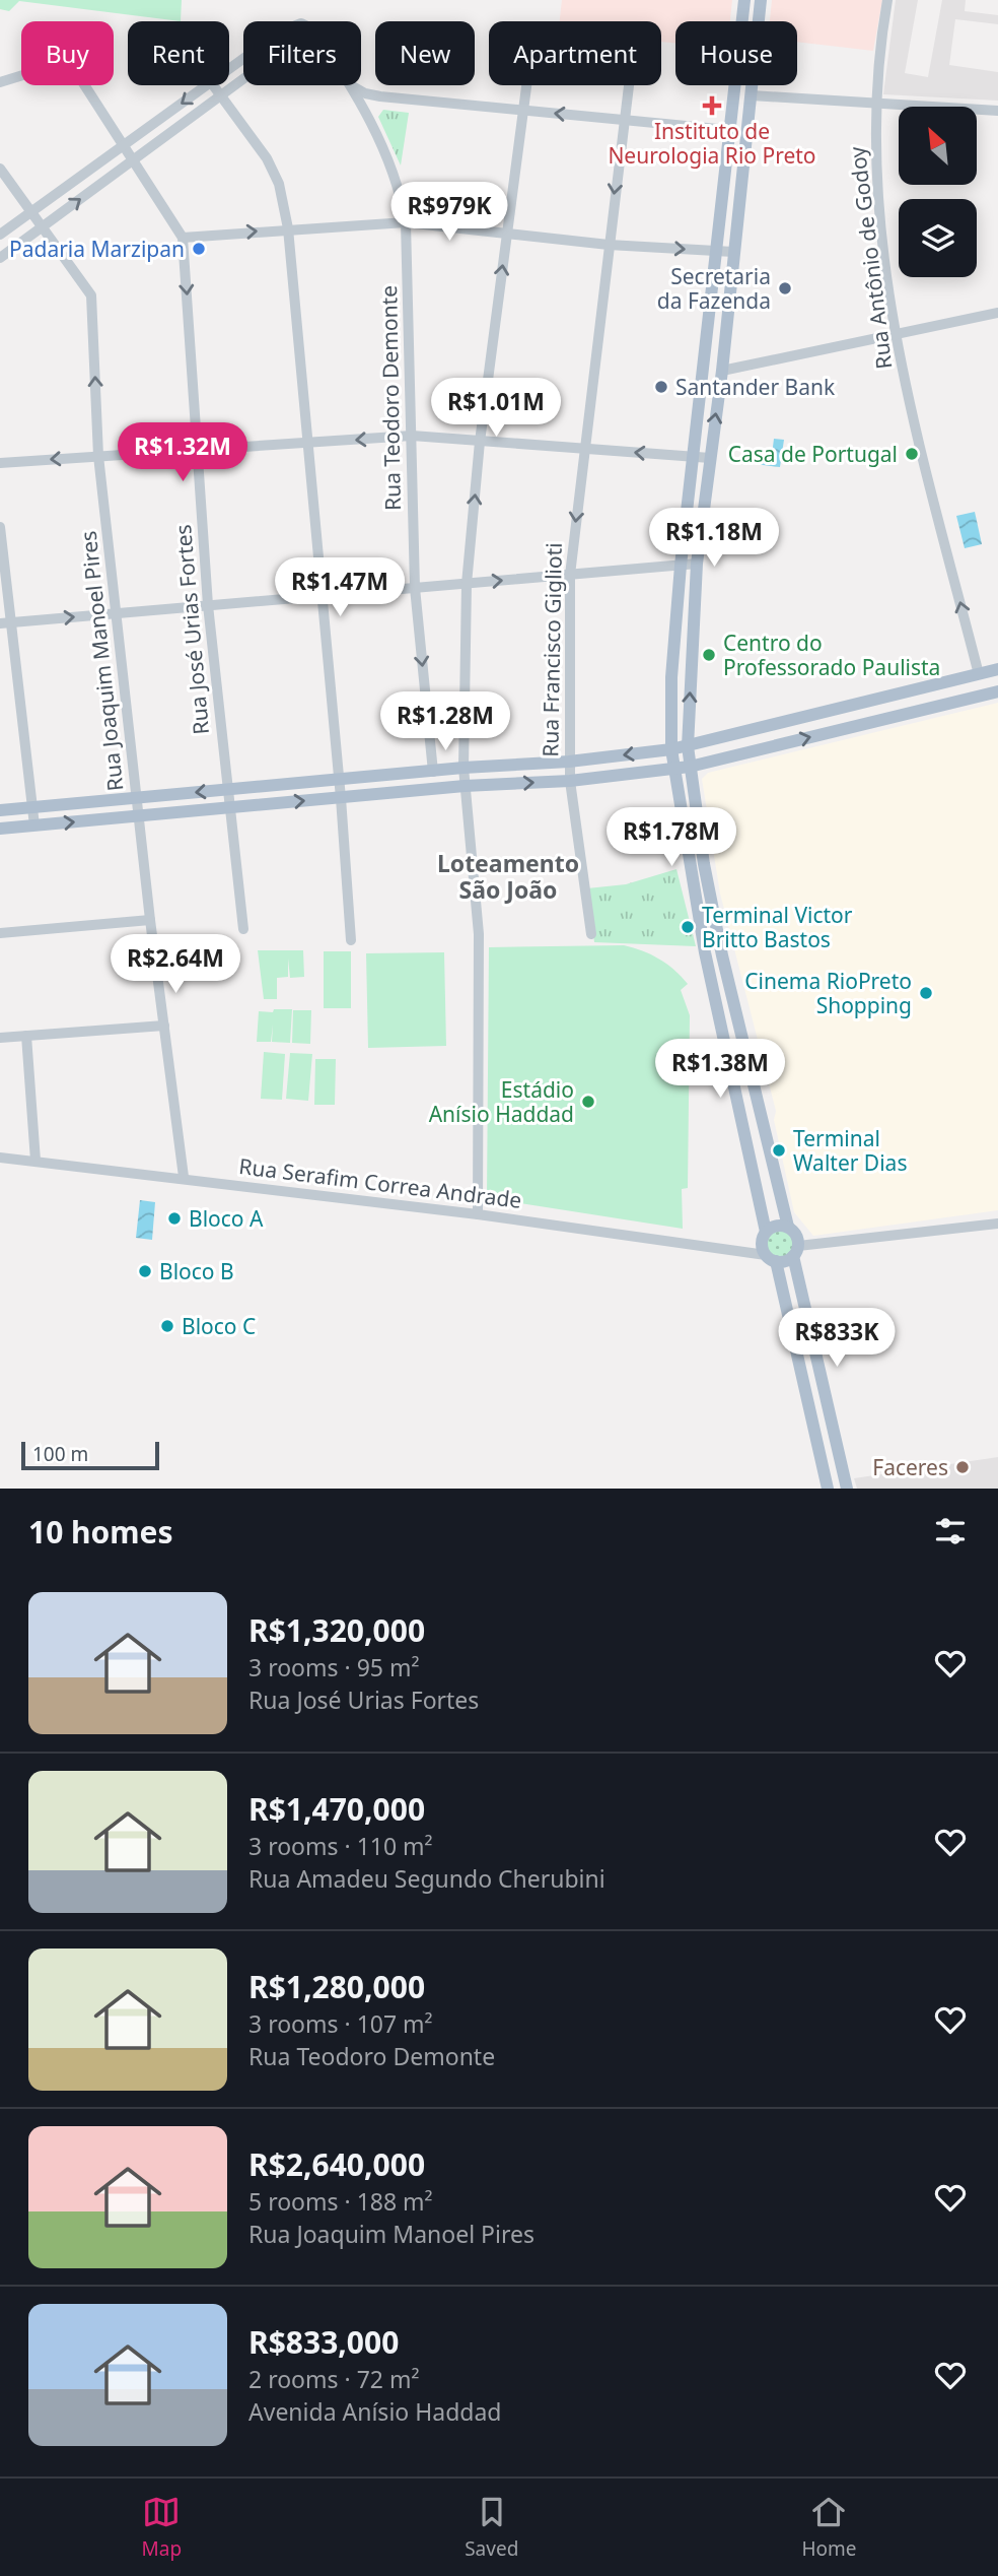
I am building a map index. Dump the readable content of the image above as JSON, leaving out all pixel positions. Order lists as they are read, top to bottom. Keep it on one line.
{"streets":{"street":["Rua Antônio de Godoy","Rua Teodoro Demonte","Rua José Urias Fortes","Rua Francisco Giglioti","Rua Joaquim Manoel Pires","Rua Serafim Correa Andrade"]},"crossings":[["Rua Joaquim Manoel Pires","Rua Serafim Correa Andrade"]],"one_way":["Rua Antônio de Godoy"],"districts":["Loteamento São João"],"places":{"health":["Instituto de Neurologia Rio Preto"],"other":["Padaria Marzipan","Secretaria da Fazenda","Santander Bank","Casa de Portugal","Centro do Professorado Paulista","Terminal Victor Britto Bastos","Cinema RioPreto Shopping","Estádio Anísio Haddad","Terminal Walter Dias","Bloco A","Bloco B","Bloco C","Faceres"]},"scale_bar":"100 m","north":"top left","page":{"chip":["Buy","Rent","Filters","New","Apartment","House"],"price":["R$979K","R$1.01M","R$1.32M","R$1.18M","R$1.47M","R$1.28M","R$1.78M","R$2.64M","R$1.38M","R$833K"],"scale":"100 m","heading":"10 homes","list":[{"name":"R$1,320,000","note":"3 rooms · 95 m² · Rua José Urias Fortes"},{"name":"R$1,470,000","note":"3 rooms · 110 m² · Rua Amadeu Segundo Cherubini"},{"name":"R$1,280,000","note":"3 rooms · 107 m² · Rua Teodoro Demonte"},{"name":"R$2,640,000","note":"5 rooms · 188 m² · Rua Joaquim Manoel Pires"},{"name":"R$833,000","note":"2 rooms · 72 m² · Avenida Anísio Haddad"}],"tabs":["Map","Saved","Home"]}}
